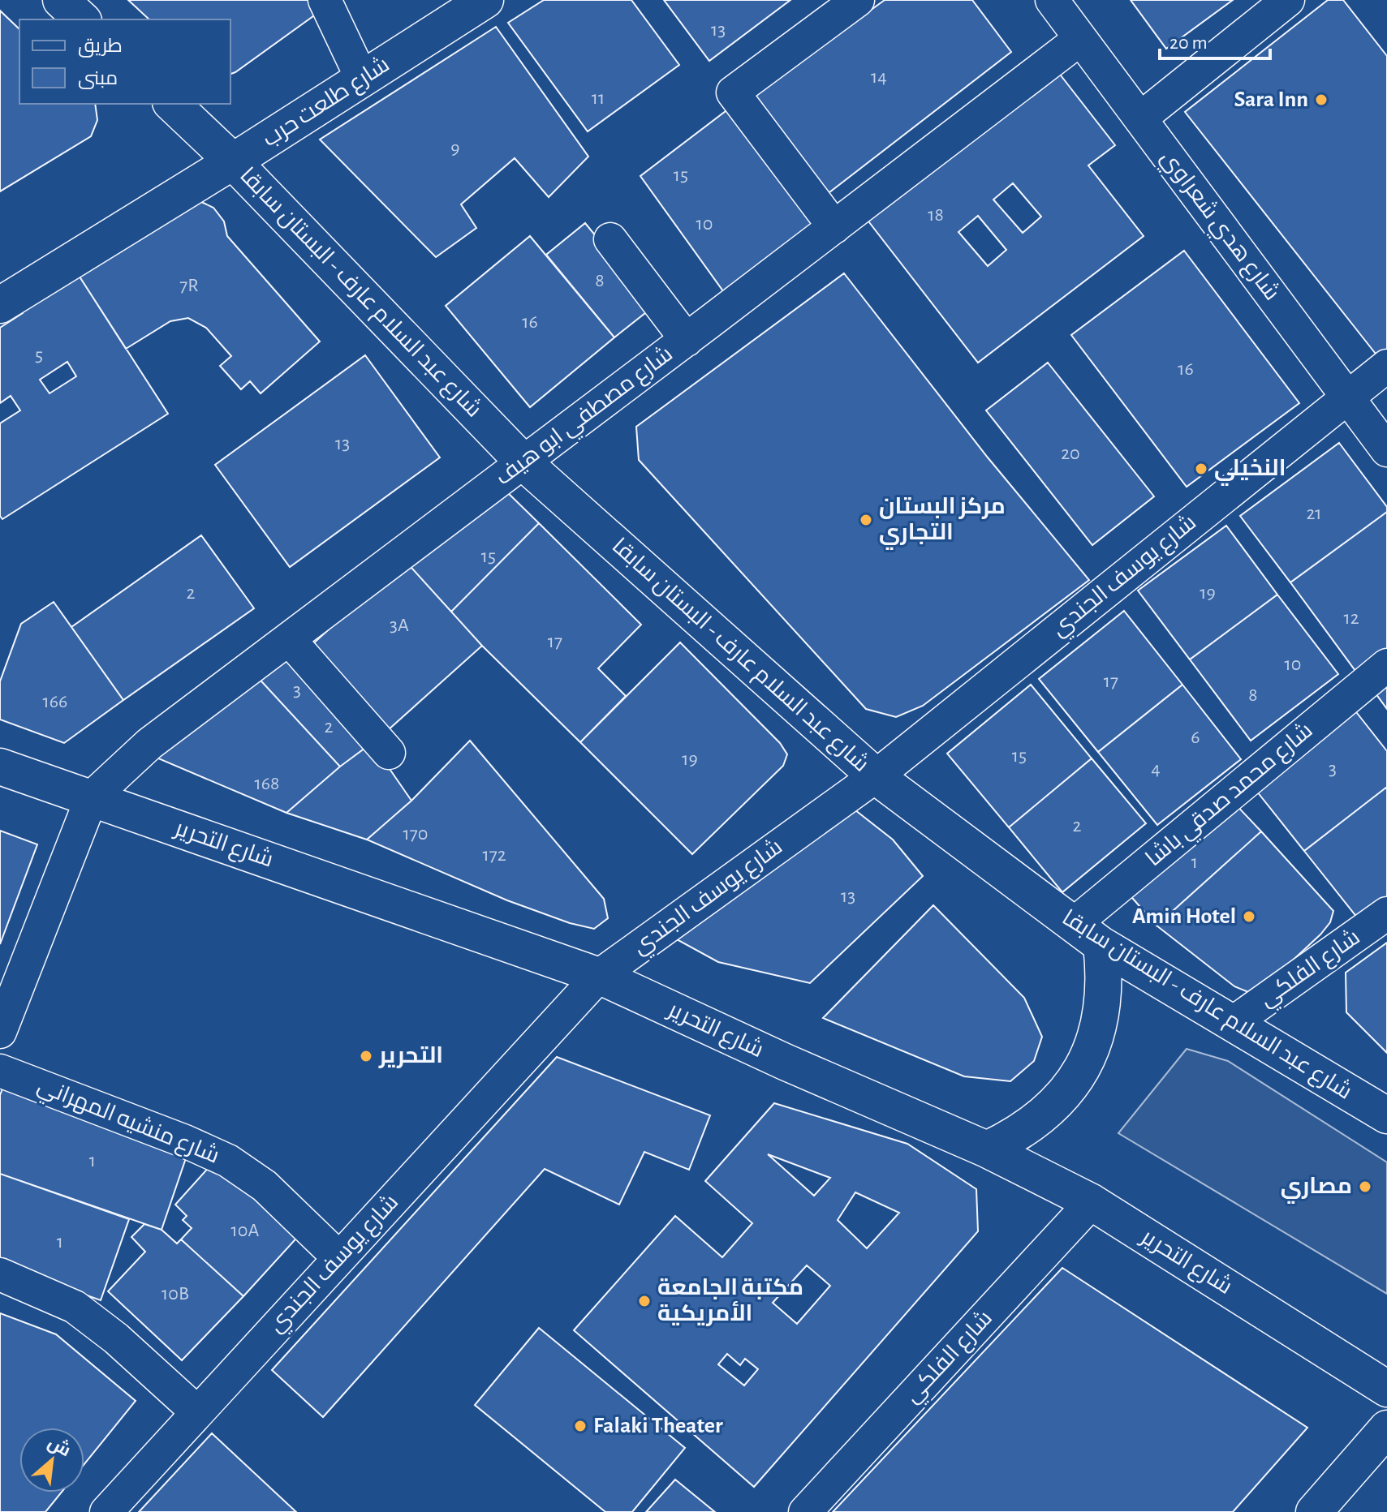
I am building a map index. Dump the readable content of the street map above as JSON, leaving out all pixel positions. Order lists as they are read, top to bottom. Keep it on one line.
{"streets":{"street":["شارع طلعت حرب","شارع هدي شعراوي","شارع عبد السلام عارف - البستان سابقا","شارع مصطفي ابو هيف","شارع يوسف الجندي","شارع محمد صدقي باشا","شارع التحرير","شارع الفلكي","شارع منشيه المهراني"]},"crossings":[["شارع طلعت حرب","شارع عبد السلام عارف - البستان سابقا"],["شارع هدي شعراوي","شارع مصطفي ابو هيف"],["شارع هدي شعراوي","شارع يوسف الجندي"],["شارع عبد السلام عارف - البستان سابقا","شارع مصطفي ابو هيف"],["شارع عبد السلام عارف - البستان سابقا","شارع يوسف الجندي"],["شارع عبد السلام عارف - البستان سابقا","شارع محمد صدقي باشا"],["شارع عبد السلام عارف - البستان سابقا","شارع الفلكي"],["شارع مصطفي ابو هيف","شارع التحرير"],["شارع يوسف الجندي","شارع التحرير"],["شارع يوسف الجندي","شارع منشيه المهراني"],["شارع التحرير","شارع الفلكي"]],"places":["Sara Inn","النخيلي","مركز البستان التجاري","Amin Hotel","التحرير","مصاري","مكتبة الجامعة الأمريكية","Falaki Theater"],"house_numbers":["13","14","11","9","15","18","10","8","7R","16","5","16","13","20","21","15","2","19","12","3A","17","10","17","3","8","166","2","6","15","19","4","3","168","2","170","172","1","13","1","10A","1","10B"],"legend":["طريق","مبنى"],"scale_bar":"20 m","north":"top right"}
